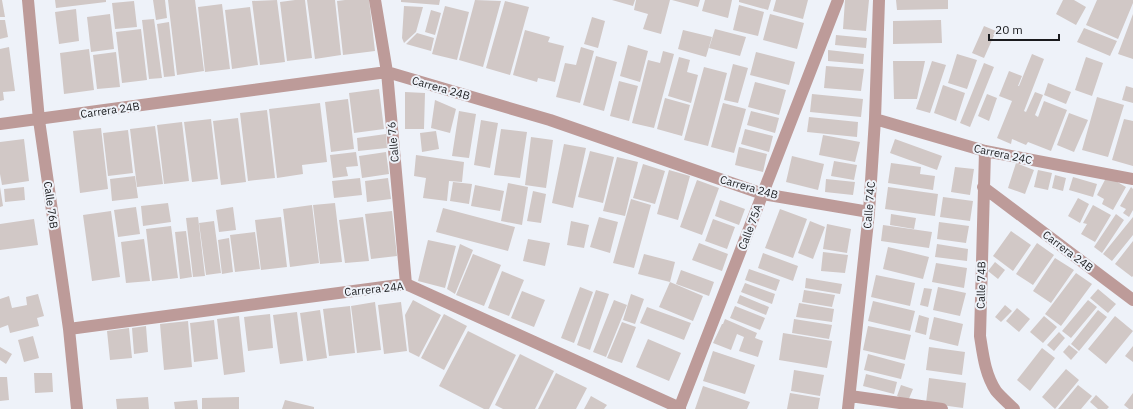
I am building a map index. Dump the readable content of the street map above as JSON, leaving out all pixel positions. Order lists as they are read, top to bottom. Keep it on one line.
{"streets":{"street":["Carrera 24B","Calle 76","Carrera 24C","Calle 76B","Calle 74C","Calle 75A","Calle 74B","Carrera 24A"]},"crossings":[["Carrera 24B","Calle 76"],["Carrera 24B","Calle 76B"],["Carrera 24B","Calle 74C"],["Carrera 24B","Calle 75A"],["Carrera 24B","Calle 74B"],["Calle 76","Carrera 24A"],["Carrera 24C","Calle 74C"],["Carrera 24C","Calle 74B"],["Calle 76B","Carrera 24A"],["Calle 75A","Carrera 24A"]],"scale_bar":"20 m"}
